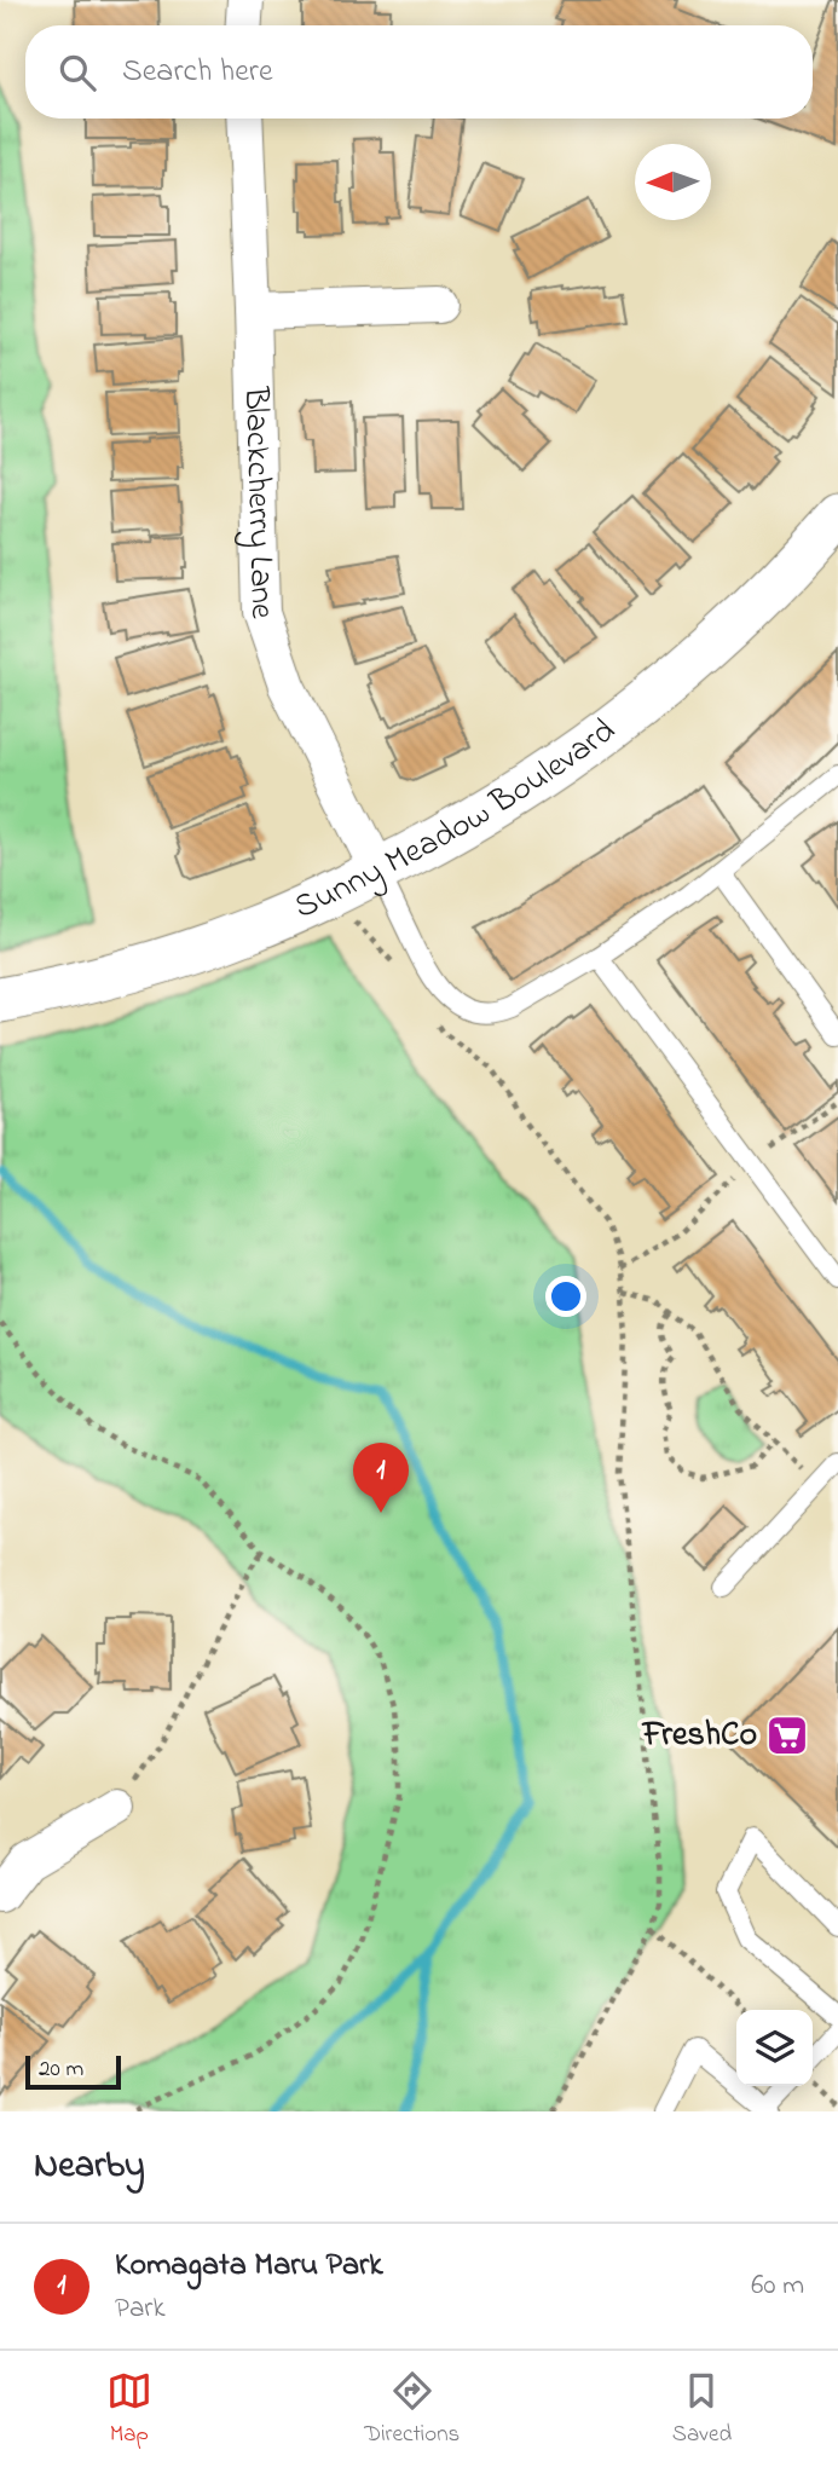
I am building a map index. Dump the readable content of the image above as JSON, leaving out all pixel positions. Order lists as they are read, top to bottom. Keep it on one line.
{"streets":{"street":["Blackcherry Lane","Sunny Meadow Boulevard"]},"crossings":[["Blackcherry Lane","Sunny Meadow Boulevard"]],"places":{"supermarket":["FreshCo"]},"scale_bar":"20 m","north":"left","page":{"search":"Search here","pins":"1","scale":"20 m","heading":"Nearby","list":[{"mark":"1","name":"Komagata Maru Park","note":"Park","value":"60 m"}],"nav":["Map","Directions","Saved"]}}
